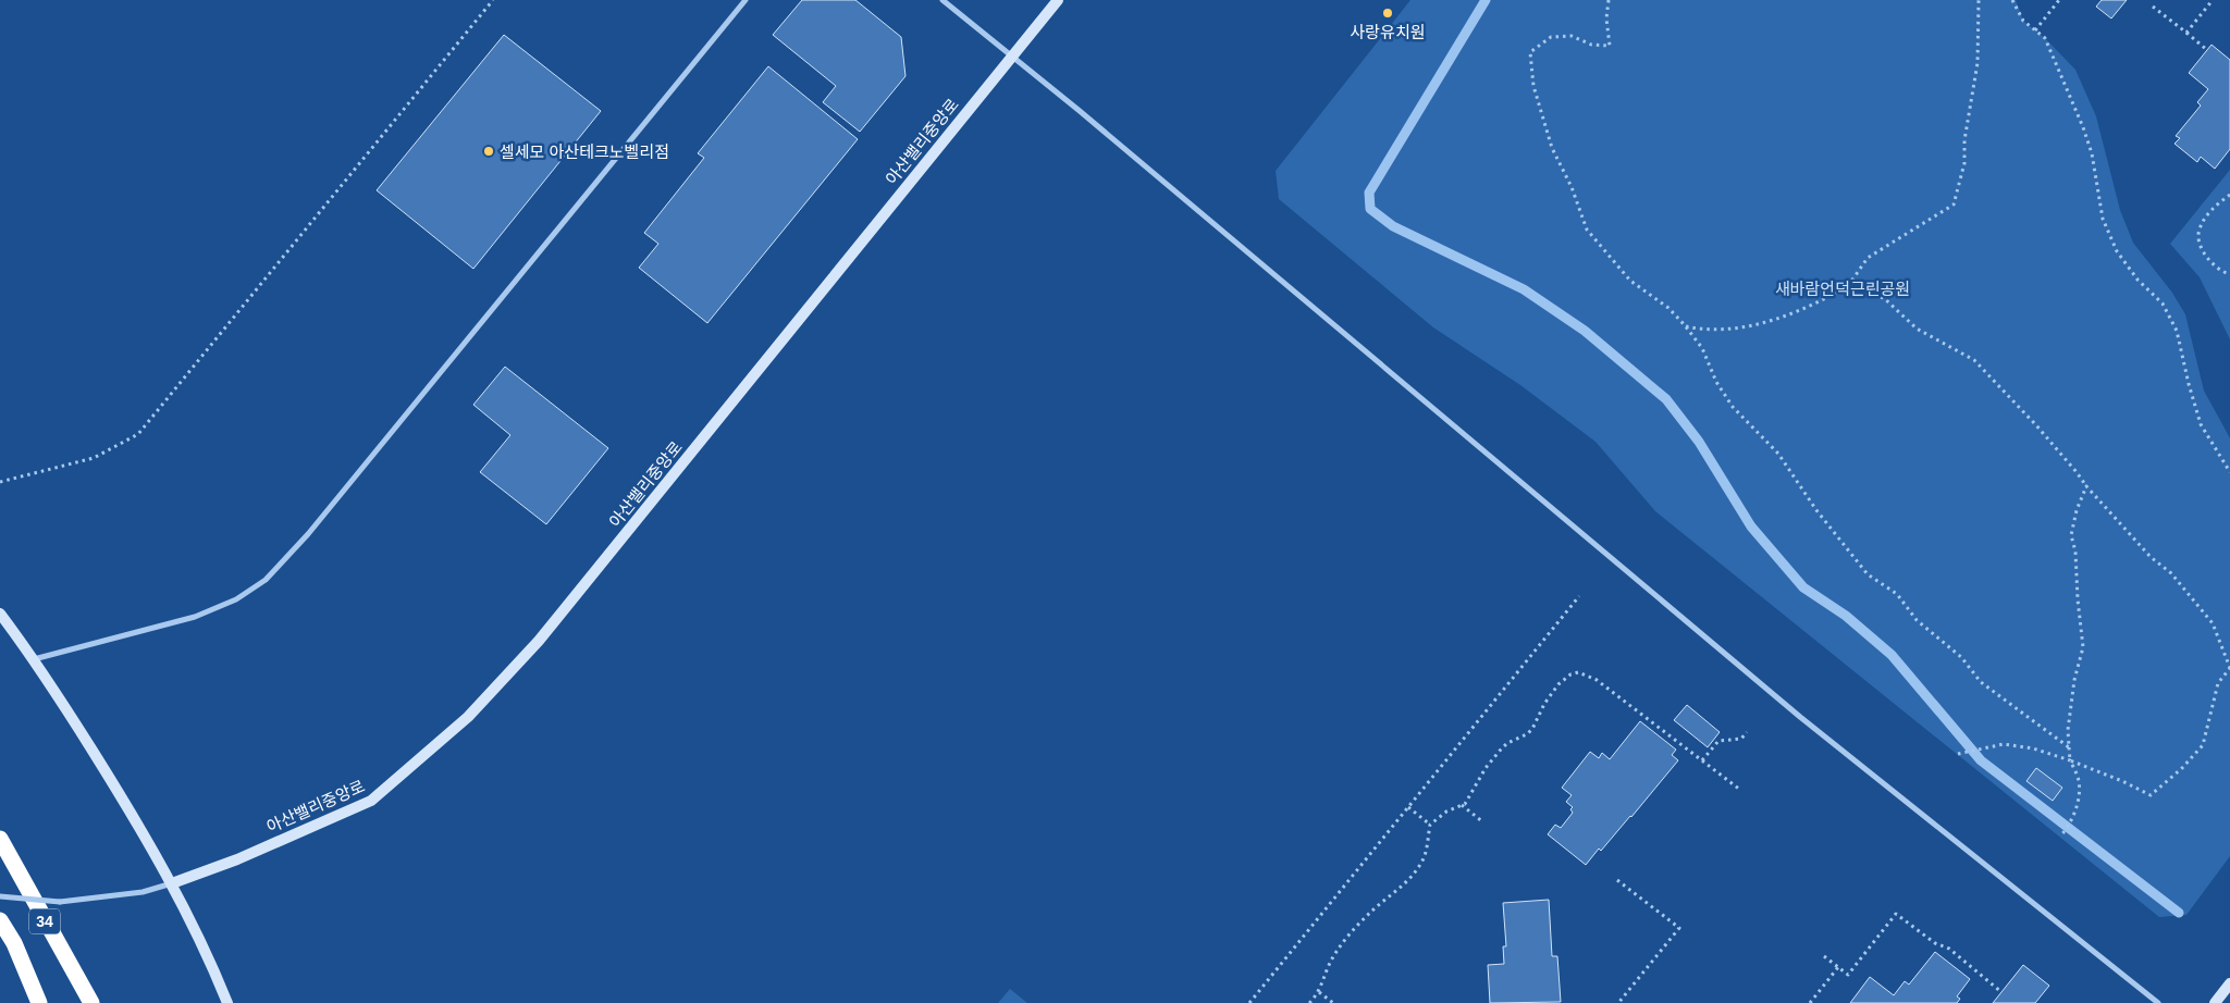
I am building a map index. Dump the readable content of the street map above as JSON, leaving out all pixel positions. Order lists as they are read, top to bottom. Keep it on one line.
{"streets":{"highway":["34"],"street":["아산밸리중앙로"]},"parks":["새바람언덕근린공원"],"places":["사랑유치원","셀세모 아산테크노벨리점"]}
